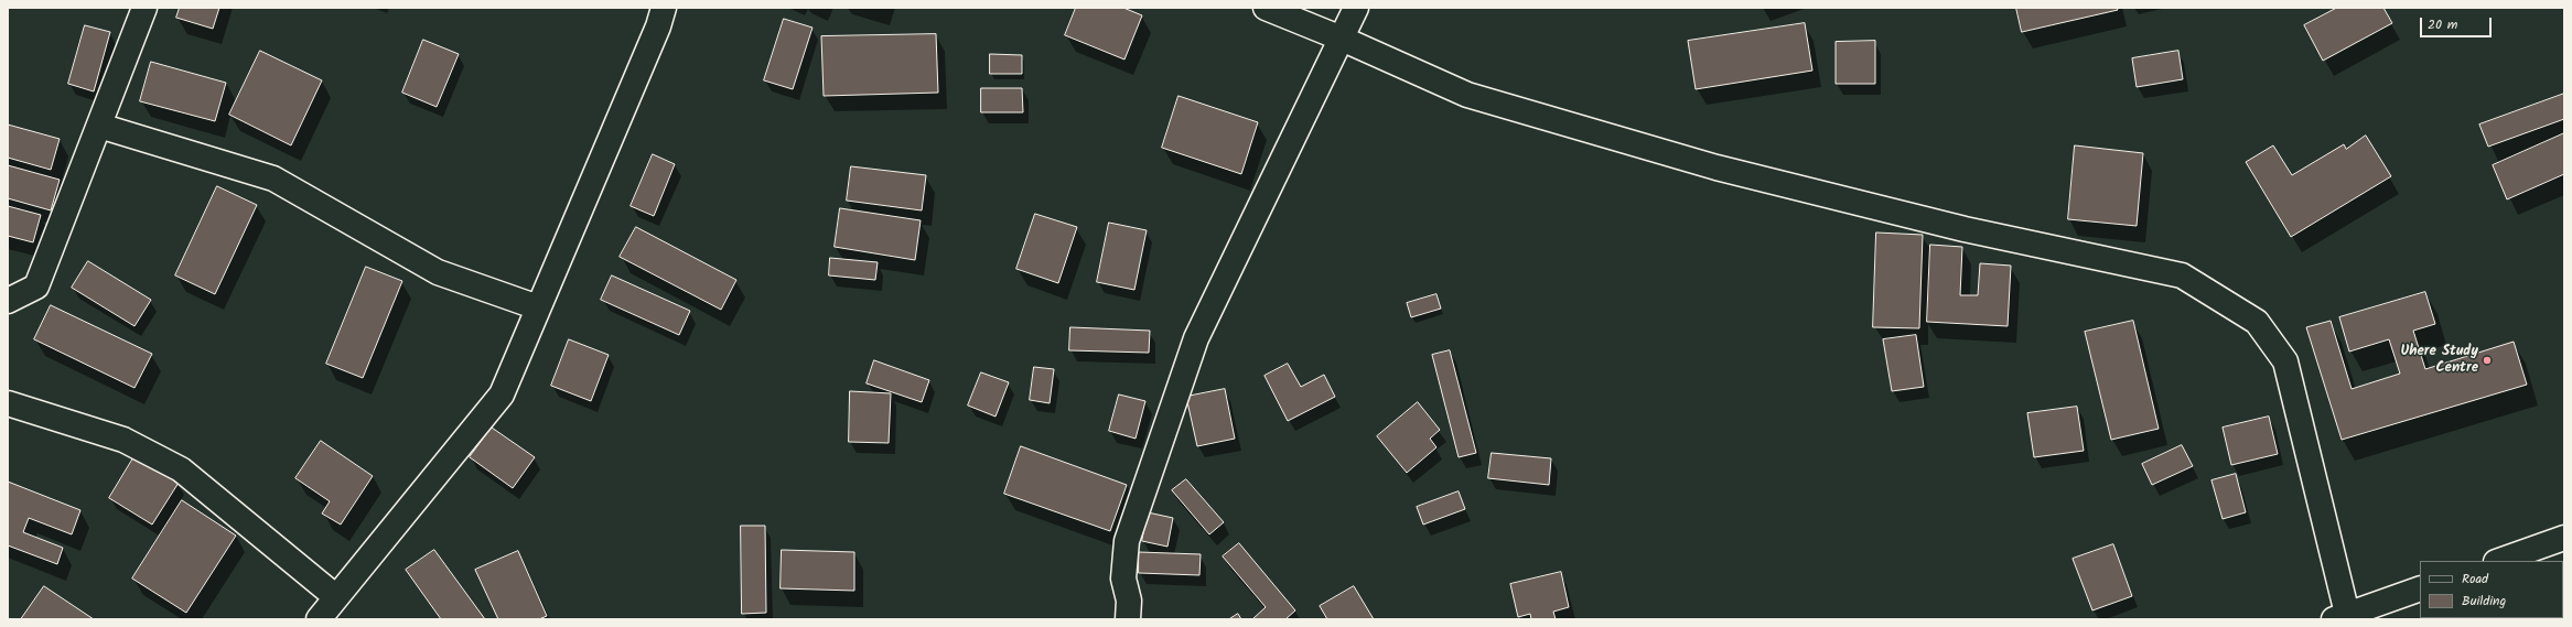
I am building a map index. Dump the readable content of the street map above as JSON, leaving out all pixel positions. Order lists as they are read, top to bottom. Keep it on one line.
{"places":["Uhere Study Centre"],"legend":["Road","Building"],"scale_bar":"20 m"}
